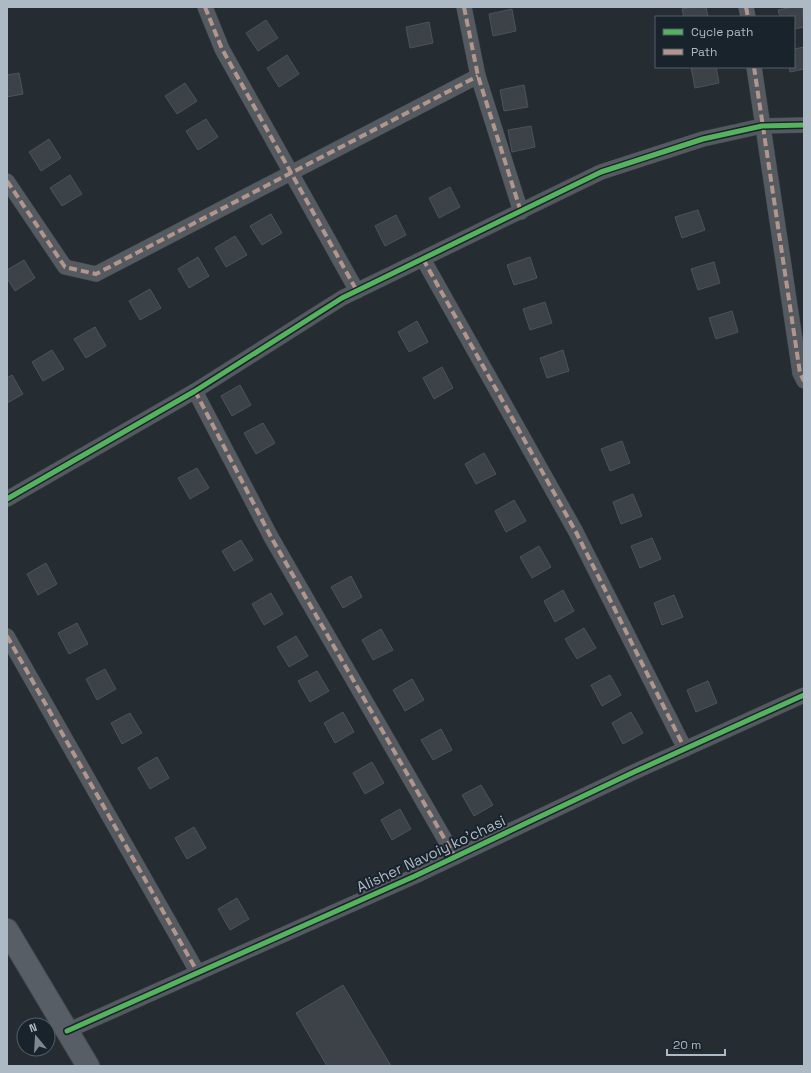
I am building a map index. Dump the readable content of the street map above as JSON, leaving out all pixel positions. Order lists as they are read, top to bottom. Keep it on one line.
{"streets":{"street":["Alisher Navoiy ko'chasi"]},"legend":["Cycle path","Path"],"scale_bar":"20 m","north":"top"}
